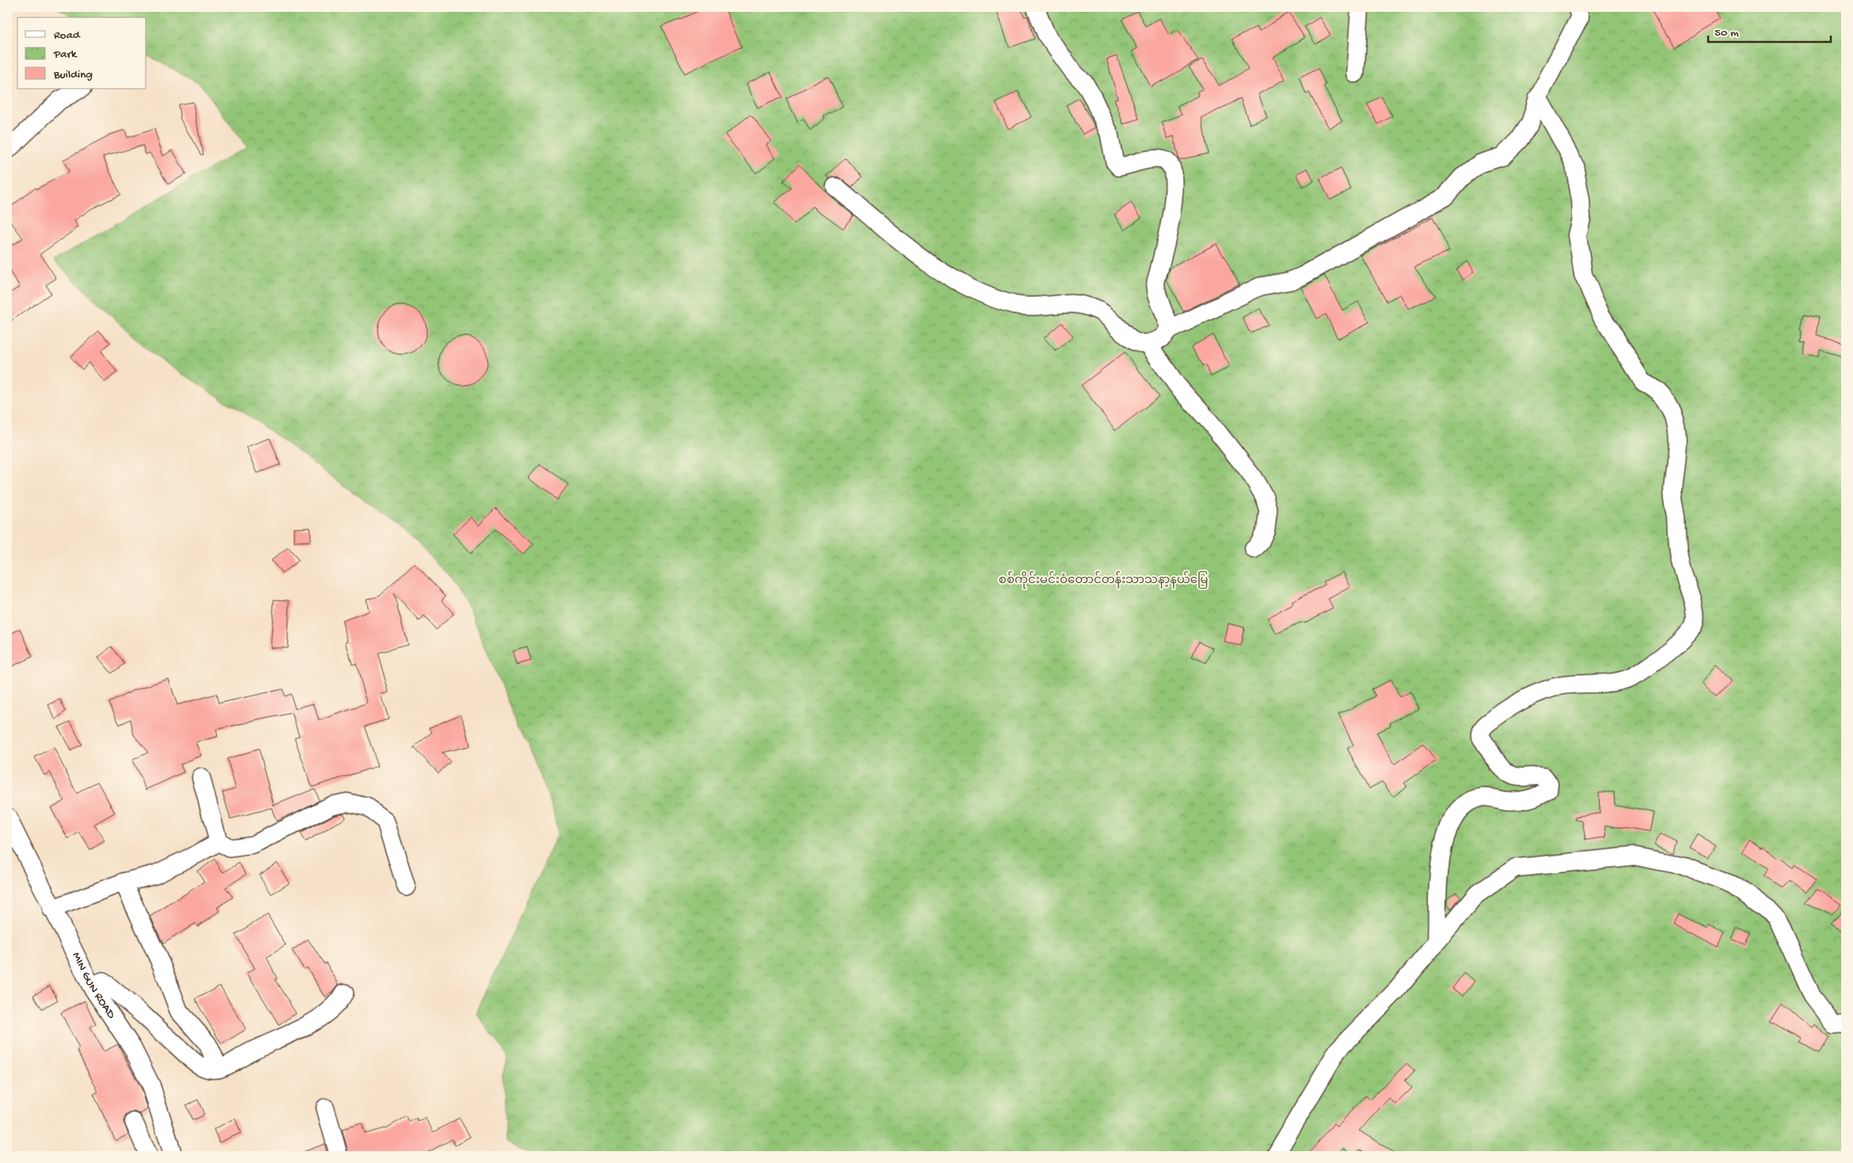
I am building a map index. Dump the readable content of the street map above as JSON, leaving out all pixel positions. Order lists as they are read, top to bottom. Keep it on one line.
{"streets":{"street":["MIN GUN ROAD"]},"parks":["စစ်ကိုင်းမင်းဝံတောင်တန်းသာသနာ့နယ်မြေ"],"legend":["Road","Park","Building"],"scale_bar":"50 m"}
